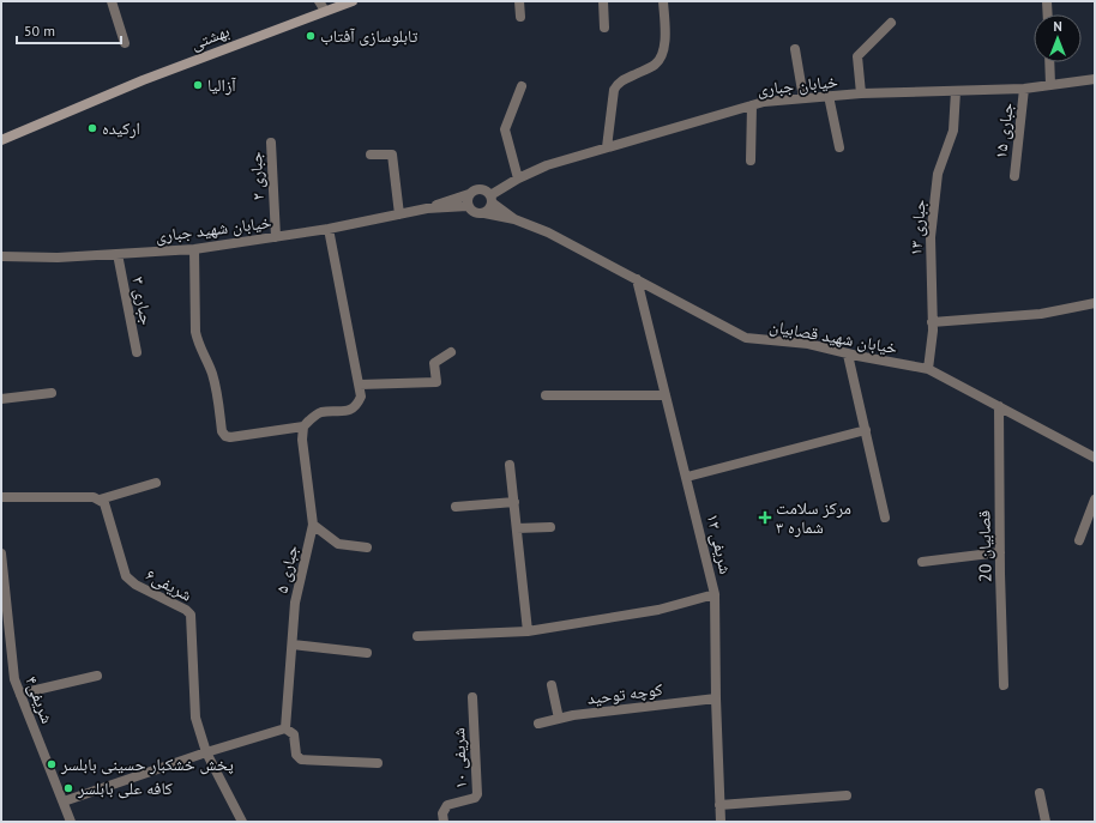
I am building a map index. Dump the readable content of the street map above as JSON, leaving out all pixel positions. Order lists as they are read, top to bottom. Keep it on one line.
{"streets":{"main road":["بهشتی"],"street":["خیابان جباری","جباری ۱۵","جباری ۲","جباری ۱۳","خیابان شهید جباری","جباری ۳","خیابان شهید قصابیان","شریفی ۱۲","قصابیان 20","جباری ۵","شریفی۶","کوچه توحید","شریفی۴","شریفی ۱۰"]},"crossings":[["خیابان جباری","جباری ۱۵"],["خیابان جباری","جباری ۱۳"],["جباری ۲","خیابان شهید جباری"],["جباری ۱۳","خیابان شهید قصابیان"],["خیابان شهید جباری","جباری ۳"],["خیابان شهید قصابیان","شریفی ۱۲"],["خیابان شهید قصابیان","قصابیان 20"],["شریفی ۱۲","کوچه توحید"]],"places":{"other":["تابلوسازی آفتاب","آزالیا","ارکیده","پخش خشکبار حسینی بابلسر","کافه علی بابلسر"],"health":["مرکز سلامت شماره ۳"]},"scale_bar":"50 m","north":"top"}
